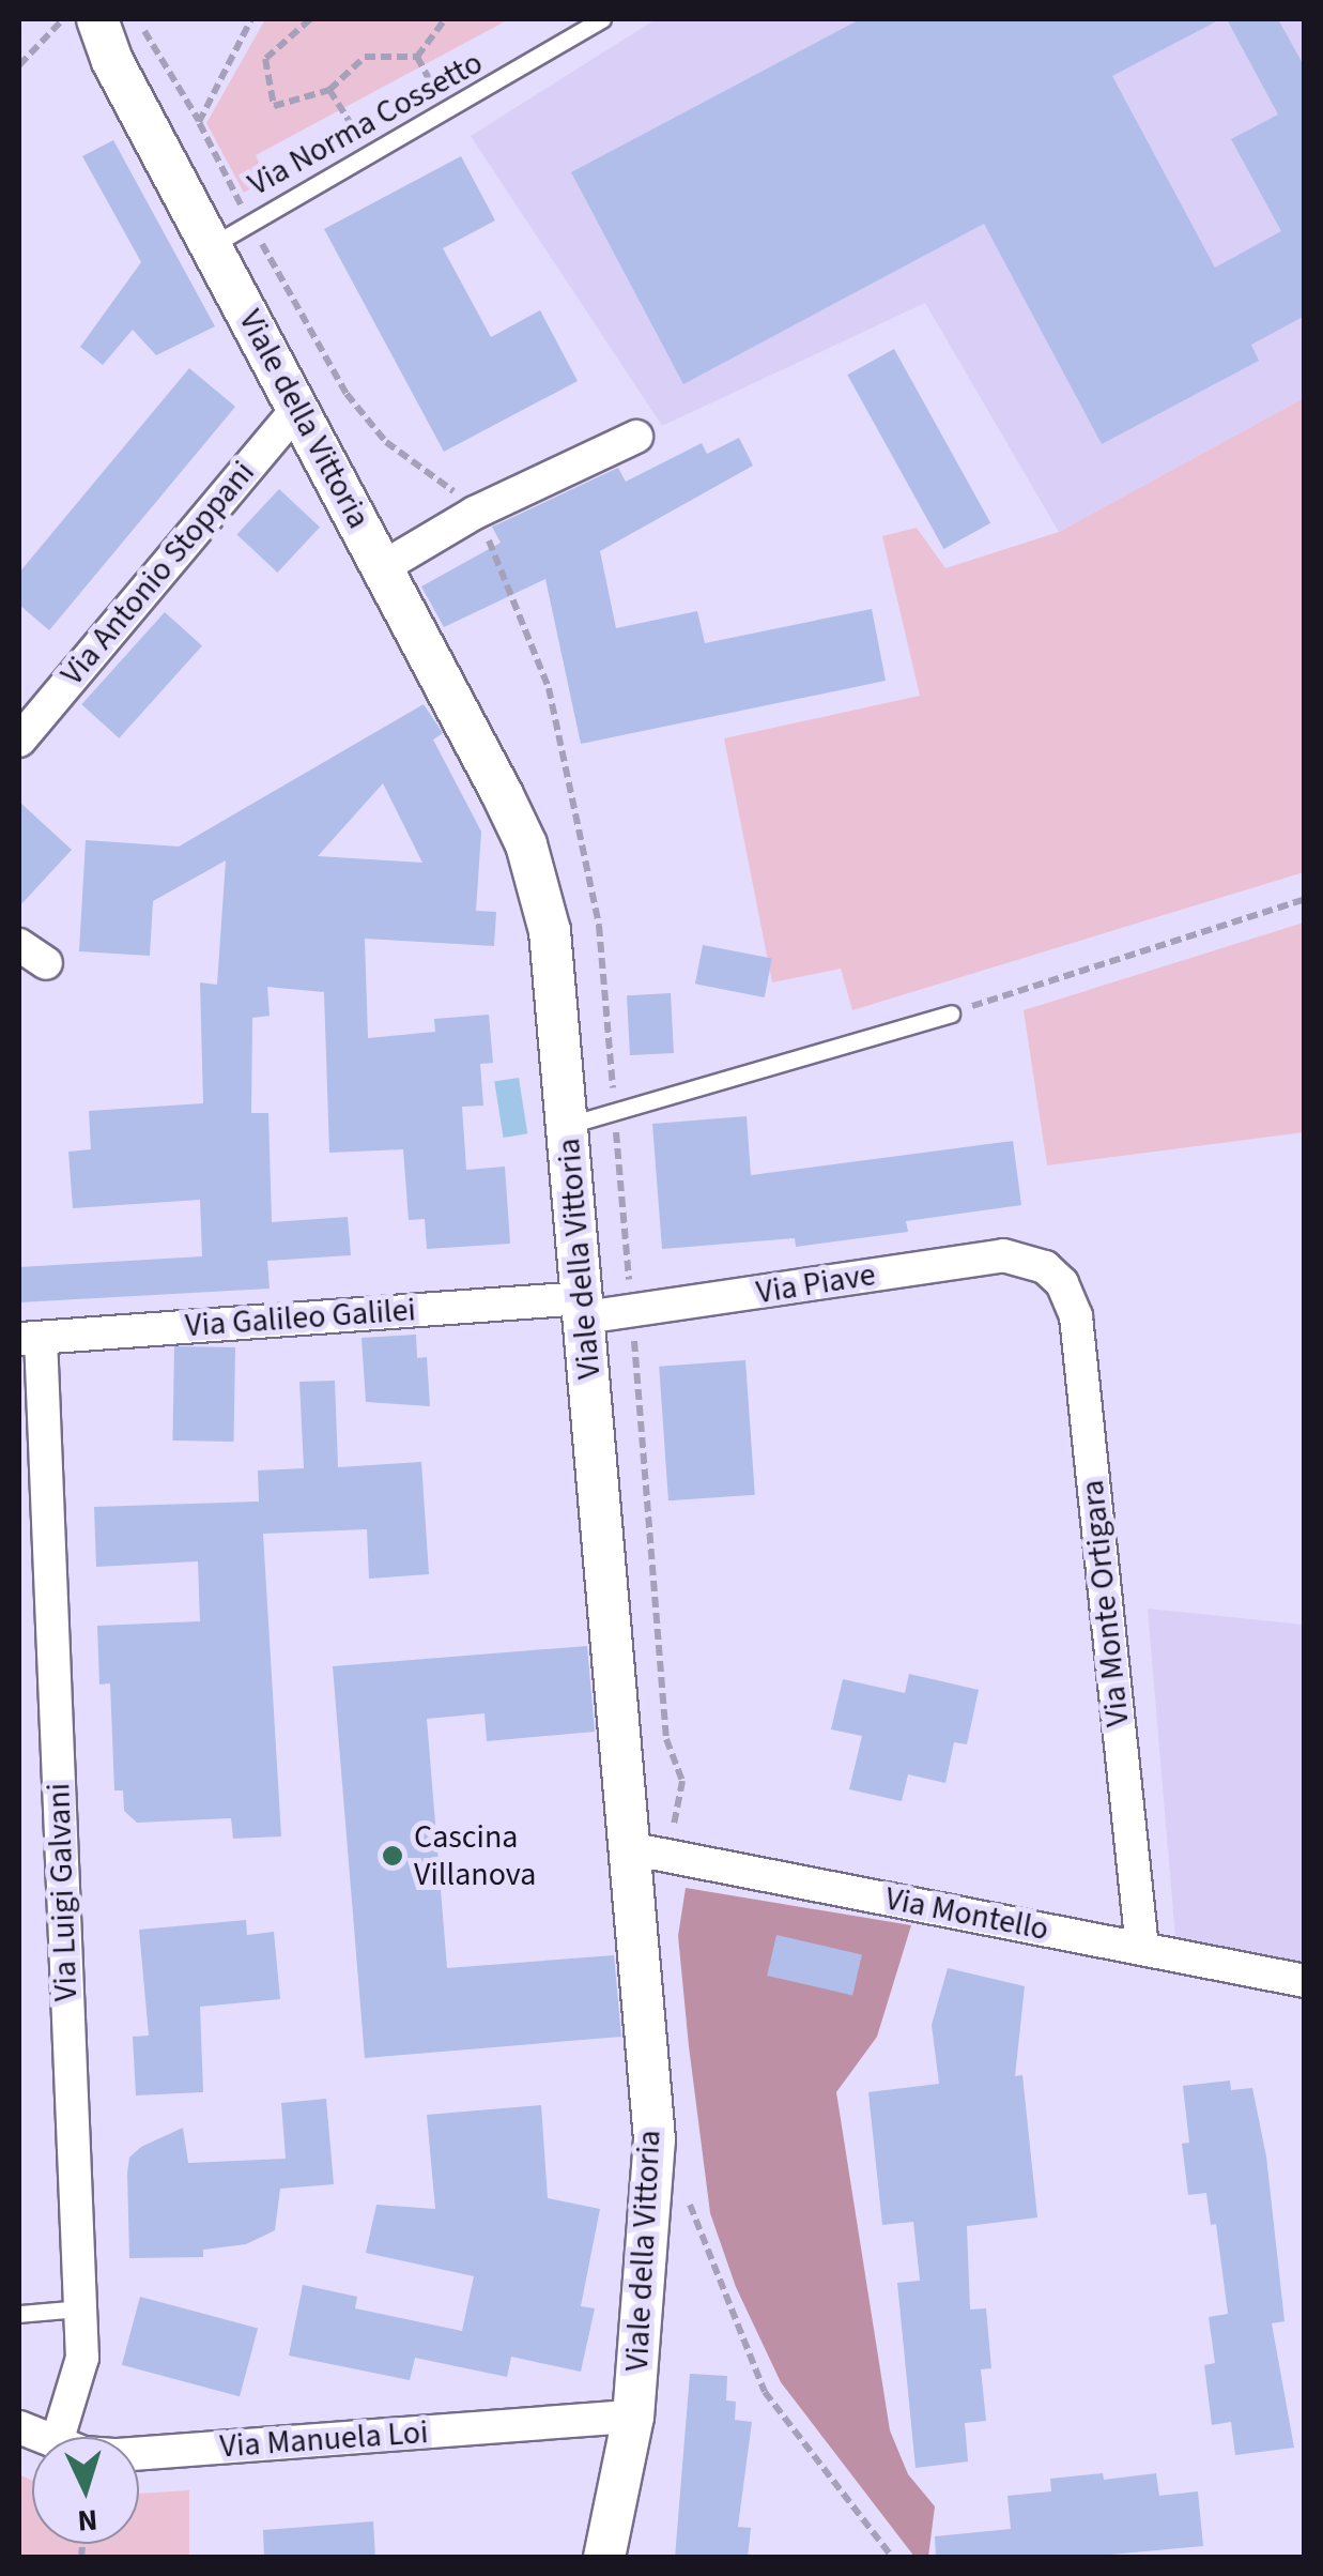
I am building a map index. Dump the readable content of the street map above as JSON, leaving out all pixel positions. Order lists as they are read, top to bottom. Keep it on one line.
{"streets":{"street":["Viale della Vittoria","Via Antonio Stoppani","Via Piave","Via Galileo Galilei","Via Monte Ortigara","Via Luigi Galvani","Via Montello","Via Manuela Loi"],"lane":["Via Norma Cossetto"]},"crossings":[["Via Norma Cossetto","Viale della Vittoria"],["Viale della Vittoria","Via Antonio Stoppani"],["Viale della Vittoria","Via Piave"],["Viale della Vittoria","Via Galileo Galilei"],["Viale della Vittoria","Via Montello"],["Viale della Vittoria","Via Manuela Loi"],["Via Piave","Via Galileo Galilei"],["Via Piave","Via Monte Ortigara"],["Via Galileo Galilei","Via Luigi Galvani"],["Via Monte Ortigara","Via Montello"]],"places":["Cascina Villanova"],"north":"bottom"}
